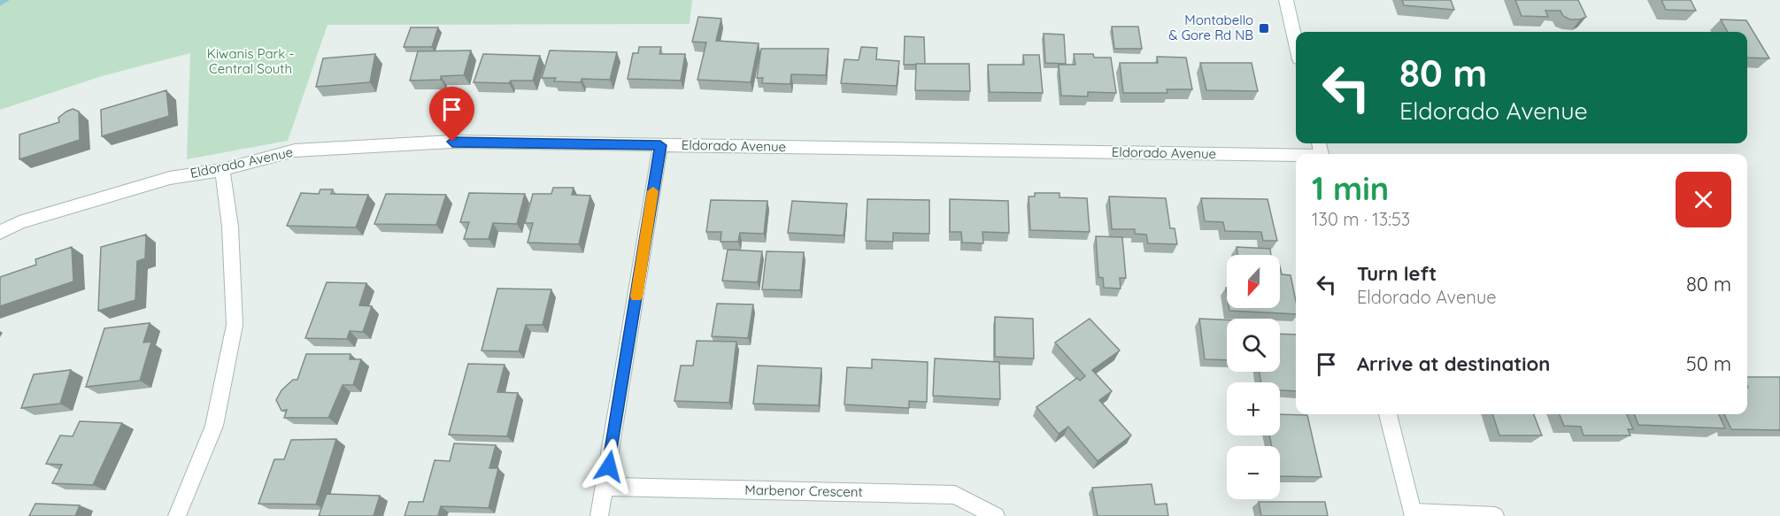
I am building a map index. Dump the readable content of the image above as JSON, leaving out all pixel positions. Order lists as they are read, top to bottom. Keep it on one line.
{"streets":{"street":["Eldorado Avenue","Marbenor Crescent"]},"parks":["Kiwanis Park - Central South"],"places":{"transit":["Montabello & Gore Rd NB"]},"north":"bottom","page":{"turn":["80 m","Eldorado Avenue"],"heading":["1 min","130 m · 13:53"],"list":[{"name":"Turn left","note":"Eldorado Avenue","value":"80 m"},{"name":"Arrive at destination","value":"50 m"}],"map_buttons":["+","−"]}}
